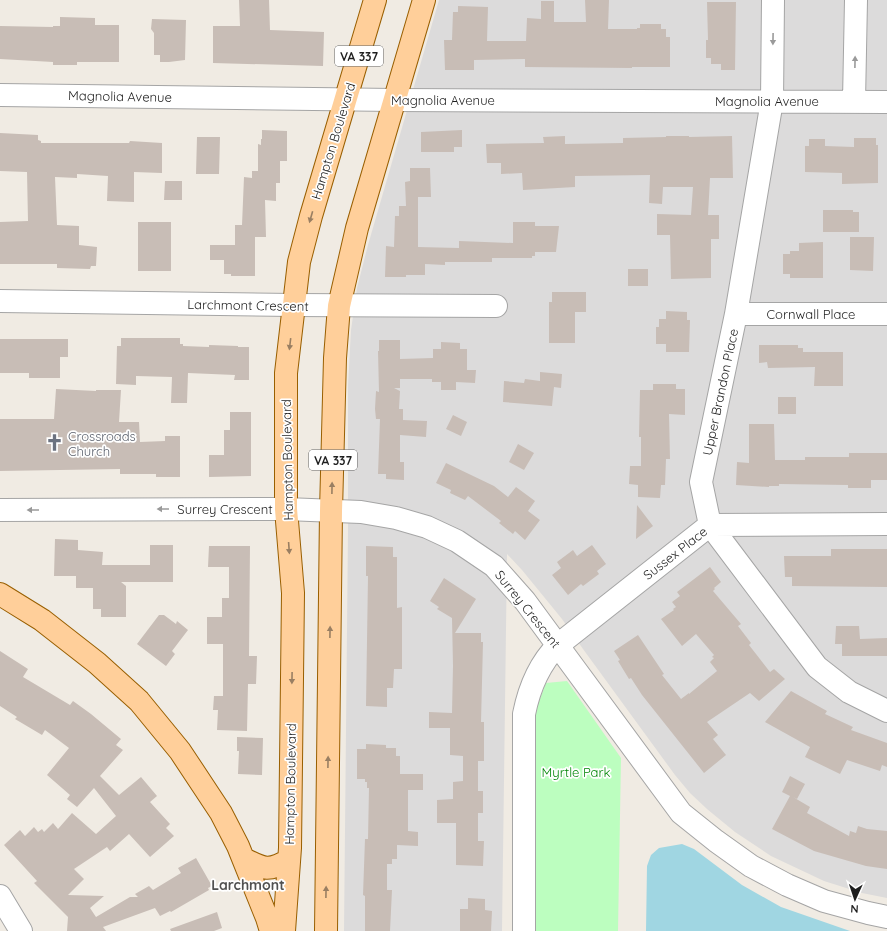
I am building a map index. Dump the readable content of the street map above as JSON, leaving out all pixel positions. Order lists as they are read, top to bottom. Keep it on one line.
{"streets":{"main road":["VA 337","Hampton Boulevard"],"street":["Magnolia Avenue","Larchmont Crescent","Cornwall Place","Upper Brandon Place","Surrey Crescent","Sussex Place"]},"crossings":[["VA 337","Magnolia Avenue"],["VA 337","Larchmont Crescent"],["VA 337","Surrey Crescent"],["Magnolia Avenue","Hampton Boulevard"],["Magnolia Avenue","Upper Brandon Place"],["Hampton Boulevard","Larchmont Crescent"],["Hampton Boulevard","Surrey Crescent"],["Cornwall Place","Upper Brandon Place"],["Upper Brandon Place","Sussex Place"],["Surrey Crescent","Sussex Place"]],"districts":["Larchmont"],"parks":["Myrtle Park"],"places":{"church":["Crossroads Church"]},"north":"bottom"}
